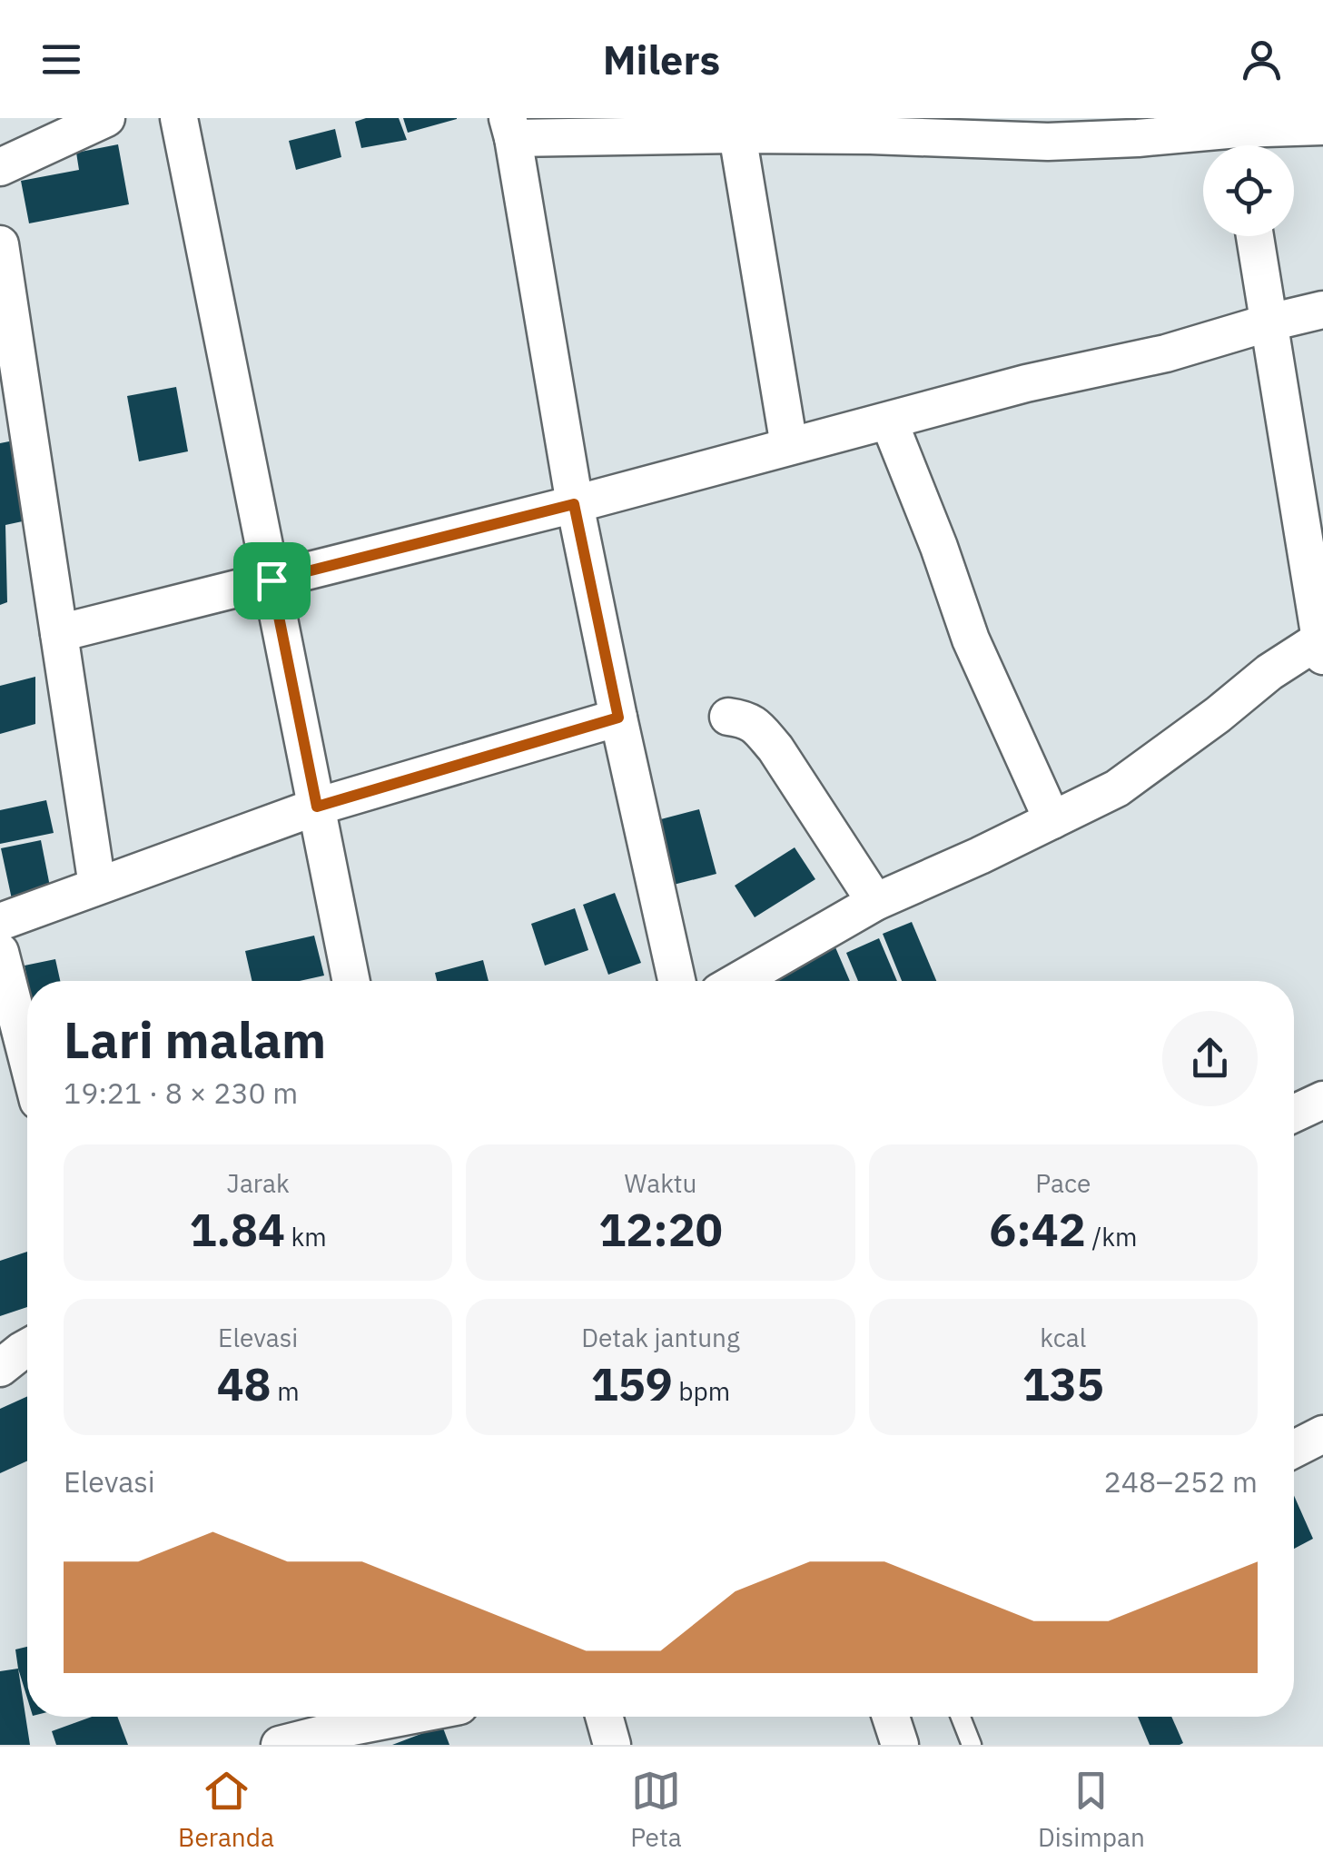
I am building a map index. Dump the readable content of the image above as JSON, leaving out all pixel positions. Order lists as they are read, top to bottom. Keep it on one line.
{"page":{"header":"Milers","heading":["Lari malam","19:21 · 8 × 230 m"],"stats":[["Jarak","1.84 km"],["Waktu","12:20"],["Pace","6:42 /km"],["Elevasi","48 m"],["Detak jantung","159 bpm"],["kcal","135"]],"chart":["Elevasi","248–252 m"],"tabs":["Beranda","Peta","Disimpan"]}}
